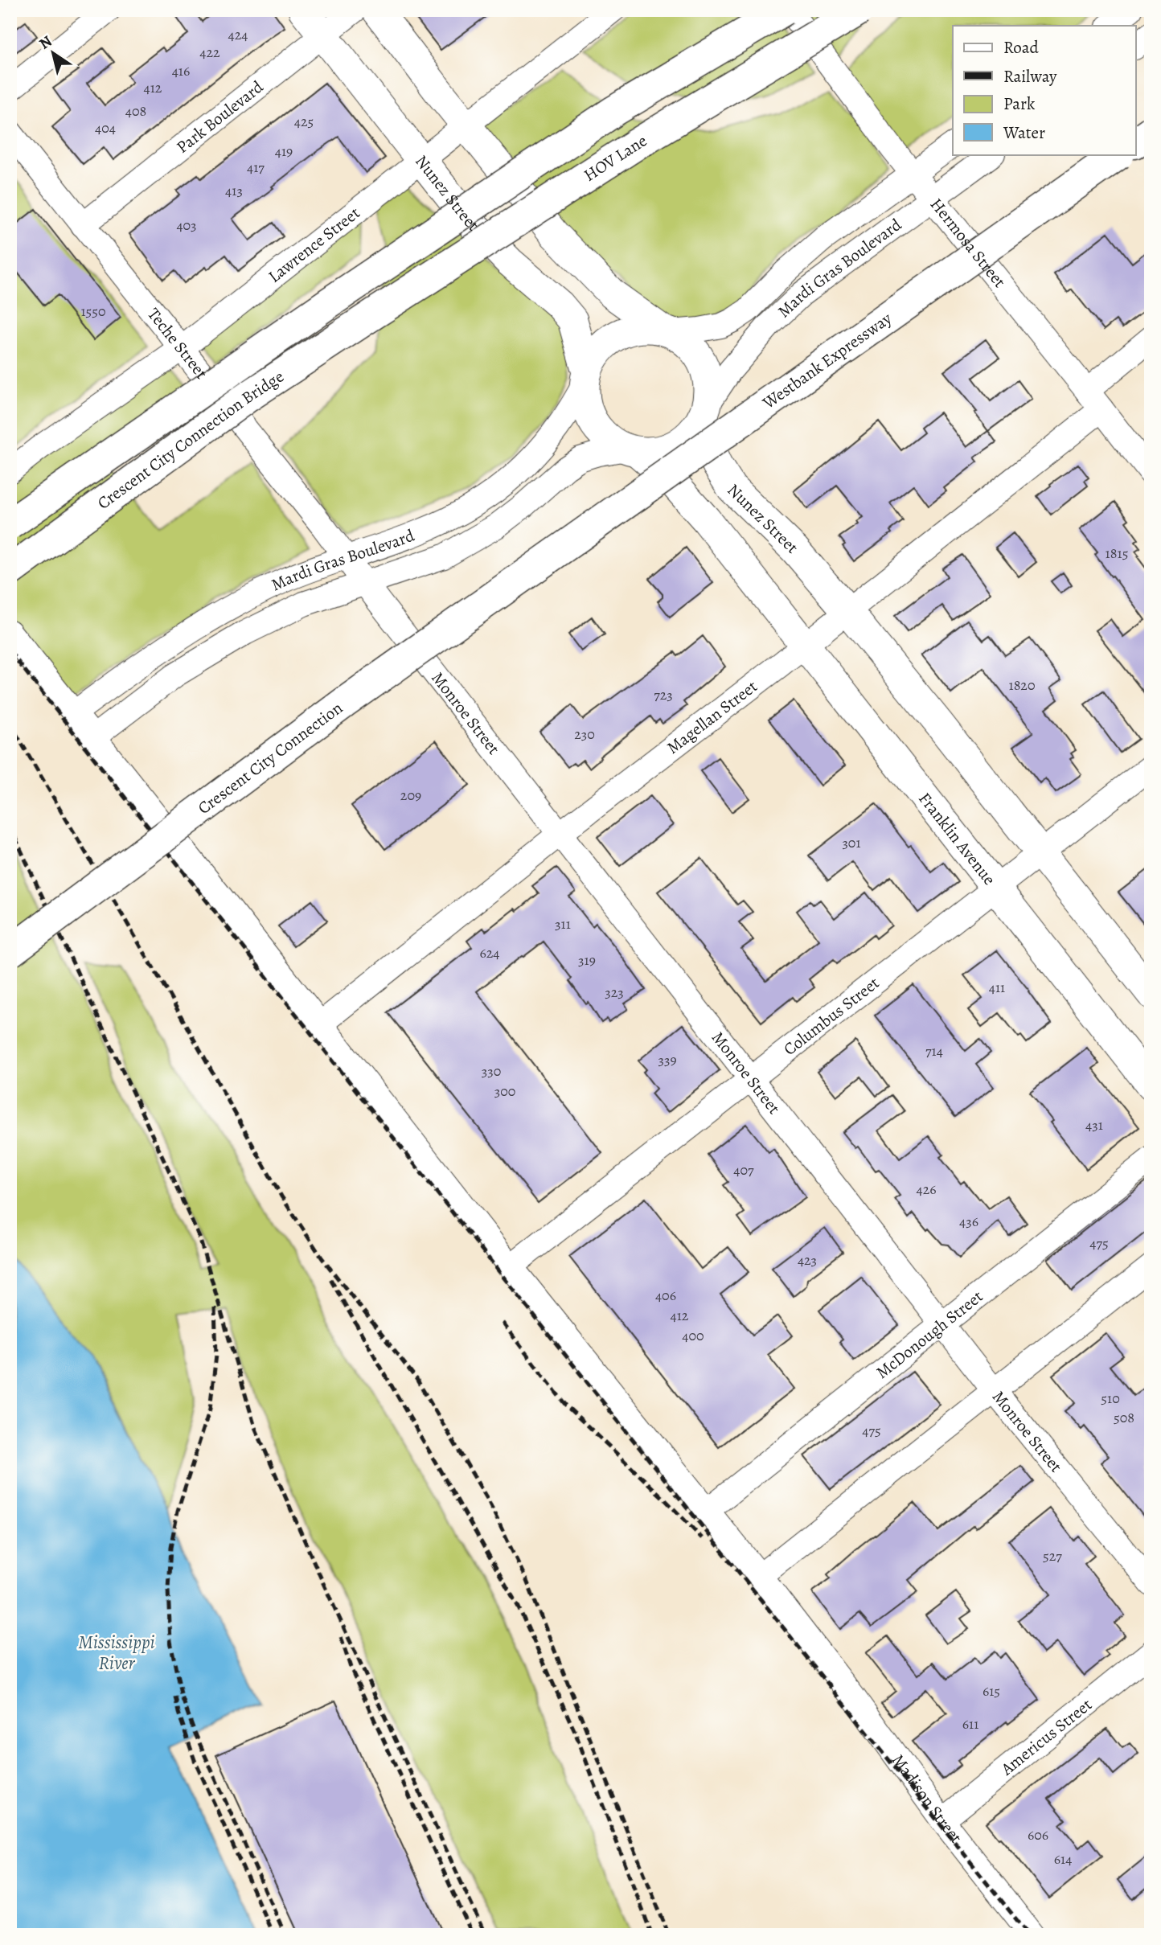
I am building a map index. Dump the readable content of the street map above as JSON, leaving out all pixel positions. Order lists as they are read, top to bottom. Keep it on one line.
{"streets":{"highway":["HOV Lane","Westbank Expressway","Crescent City Connection Bridge","Crescent City Connection"],"main road":["Nunez Street","Franklin Avenue"],"street":["Park Boulevard","Hermosa Street","Lawrence Street","Mardi Gras Boulevard","Teche Street","Monroe Street","Magellan Street","Columbus Street","McDonough Street","Americus Street","Madison Street"]},"crossings":[["Park Boulevard","Nunez Street"],["Park Boulevard","Teche Street"],["HOV Lane","Crescent City Connection Bridge"],["Nunez Street","Lawrence Street"],["Nunez Street","Mardi Gras Boulevard"],["Nunez Street","Magellan Street"],["Nunez Street","Franklin Avenue"],["Hermosa Street","Mardi Gras Boulevard"],["Hermosa Street","Magellan Street"],["Lawrence Street","Teche Street"],["Mardi Gras Boulevard","Teche Street"],["Mardi Gras Boulevard","Monroe Street"],["Mardi Gras Boulevard","Franklin Avenue"],["Mardi Gras Boulevard","Madison Street"],["Teche Street","Monroe Street"],["Westbank Expressway","Crescent City Connection"],["Monroe Street","Magellan Street"],["Monroe Street","Columbus Street"],["Monroe Street","McDonough Street"],["Magellan Street","Franklin Avenue"],["Magellan Street","Madison Street"],["Franklin Avenue","Columbus Street"],["Columbus Street","Madison Street"],["McDonough Street","Madison Street"],["Americus Street","Madison Street"]],"water":["Mississippi River"],"house_numbers":["424","422","416","412","408","425","404","419","417","413","403","1550","1815","1820","723","230","209","301","311","624","319","411","323","714","339","330","300","431","407","426","436","475","423","406","412","400","510","508","475","527","615","611","606","614"],"legend":["Road","Railway","Park","Water"],"north":"top left"}
